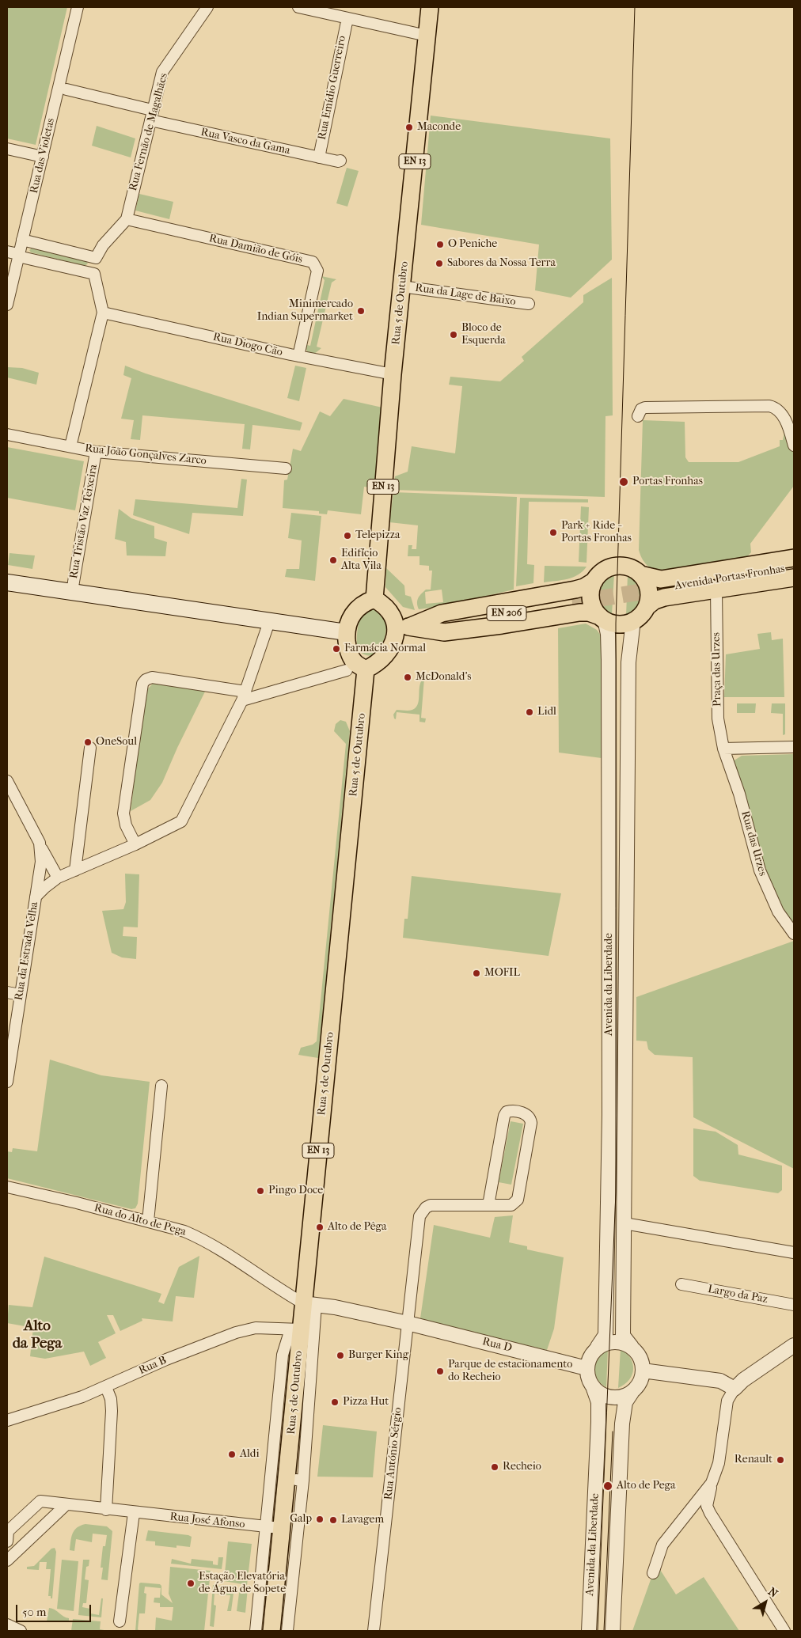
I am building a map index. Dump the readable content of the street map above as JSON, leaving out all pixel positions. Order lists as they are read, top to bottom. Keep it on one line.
{"streets":{"main road":["EN 13","Rua 5 de Outubro","Avenida Portas Fronhas","EN 206"],"street":["Rua Emídio Guerreiro","Rua Fernão de Magalhães","Rua Vasco da Gama","Rua das Violetas","Rua Damião de Góis","Rua da Lage de Baixo","Rua Diogo Cão","Rua João Gonçalves Zarco","Rua Tristão Vaz Teixeira","Praça das Urzes","Rua das Urzes","Rua da Estrada Velha","Avenida da Liberdade","Rua do Alto de Pega","Largo da Paz","Rua D","Rua B","Rua António Sérgio","Rua José Afonso"]},"crossings":[["Rua Emídio Guerreiro","Rua Vasco da Gama"],["Rua Fernão de Magalhães","Rua Vasco da Gama"],["Rua Fernão de Magalhães","Rua Damião de Góis"],["Rua Fernão de Magalhães","Rua Diogo Cão"],["Rua Fernão de Magalhães","Rua João Gonçalves Zarco"],["Rua Damião de Góis","Rua Diogo Cão"],["Rua da Lage de Baixo","Rua 5 de Outubro"],["Rua 5 de Outubro","Rua Diogo Cão"],["Rua 5 de Outubro","EN 206"],["Rua 5 de Outubro","Rua do Alto de Pega"],["Rua 5 de Outubro","Rua D"],["Rua 5 de Outubro","Rua B"],["Rua 5 de Outubro","Rua José Afonso"],["Rua João Gonçalves Zarco","Rua Tristão Vaz Teixeira"],["Praça das Urzes","Rua das Urzes"],["Avenida da Liberdade","Rua D"],["Rua do Alto de Pega","Rua D"],["Rua D","Rua António Sérgio"]],"districts":["Alto da Pega"],"places":["Maconde","O Peniche","Sabores da Nossa Terra","Minimercado Indian Supermarket","Bloco de Esquerda","Portas Fronhas","Park + Ride - Portas Fronhas","Telepizza","Edifício Alta Vila","Farmácia Normal","McDonald's","Lidl","OneSoul","MOFIL","Pingo Doce","Alto de Pêga","Burger King","Parque de estacionamento do Recheio","Pizza Hut","Aldi","Renault","Recheio","Alto de Pega","Galp","Lavagem","Estação Elevatória de Água de Sopete"],"scale_bar":"50 m","north":"top right"}
